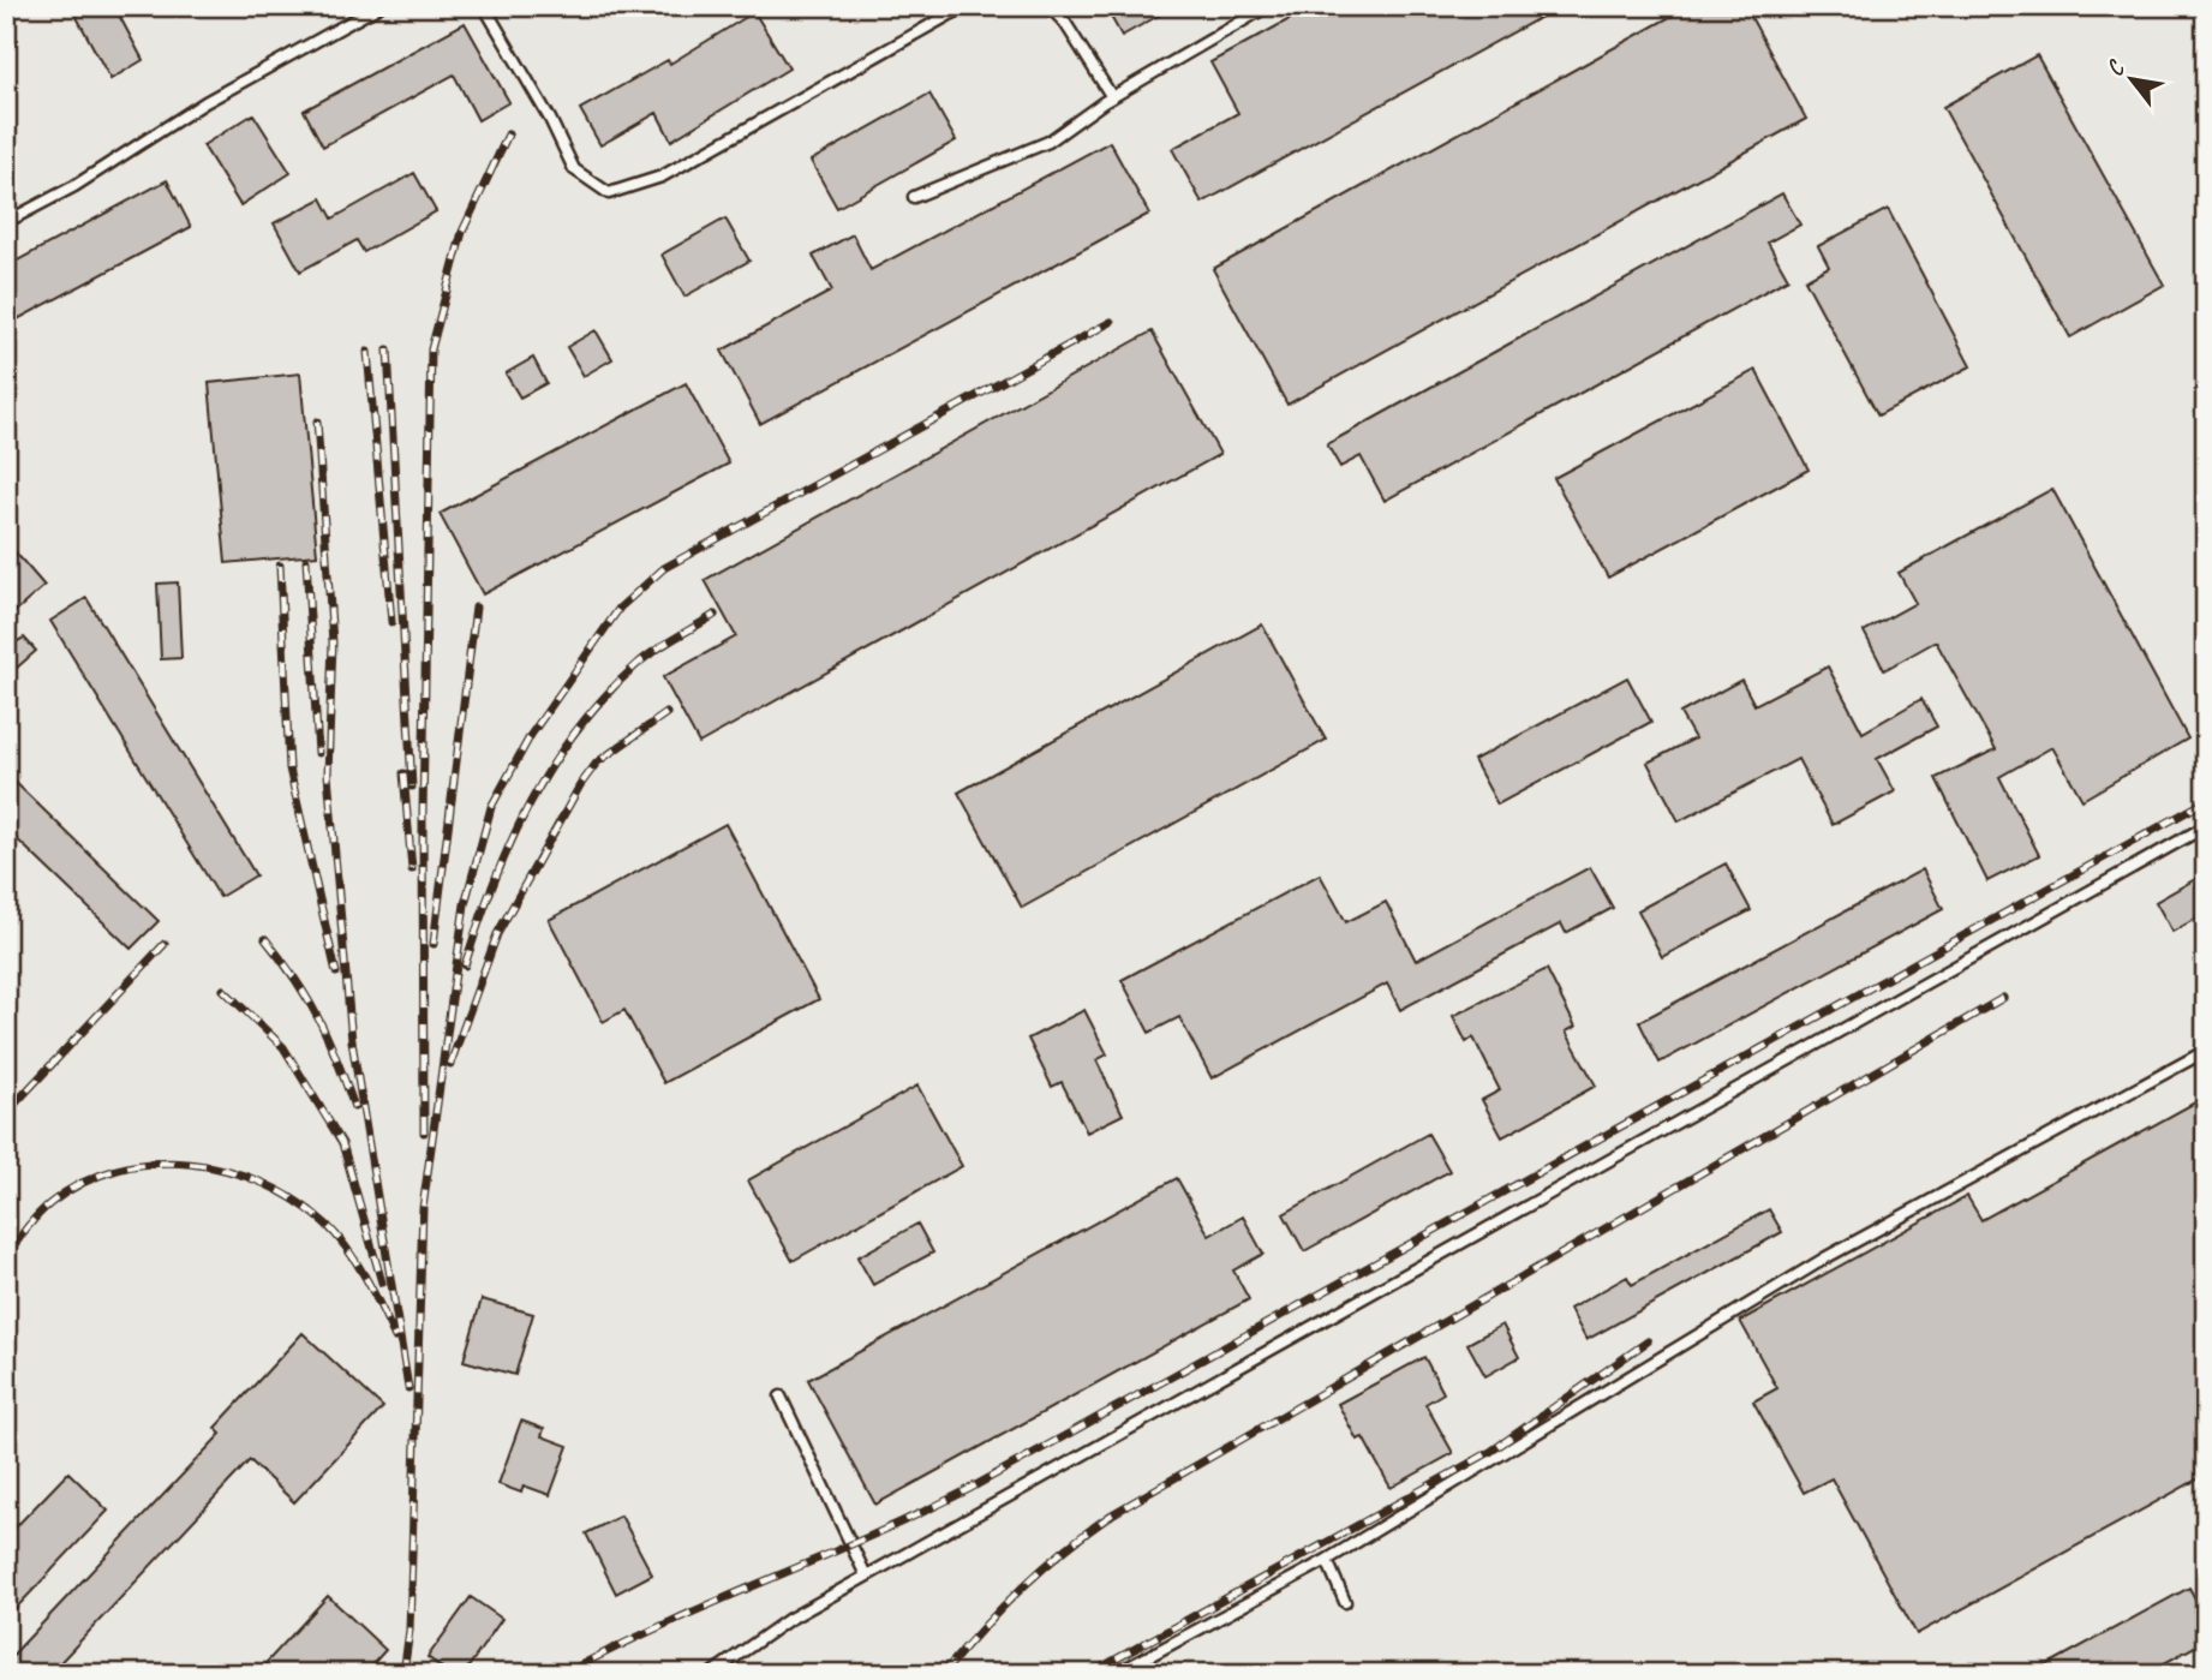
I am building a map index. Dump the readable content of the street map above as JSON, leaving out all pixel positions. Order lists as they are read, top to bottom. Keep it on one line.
{"north":"top left"}
